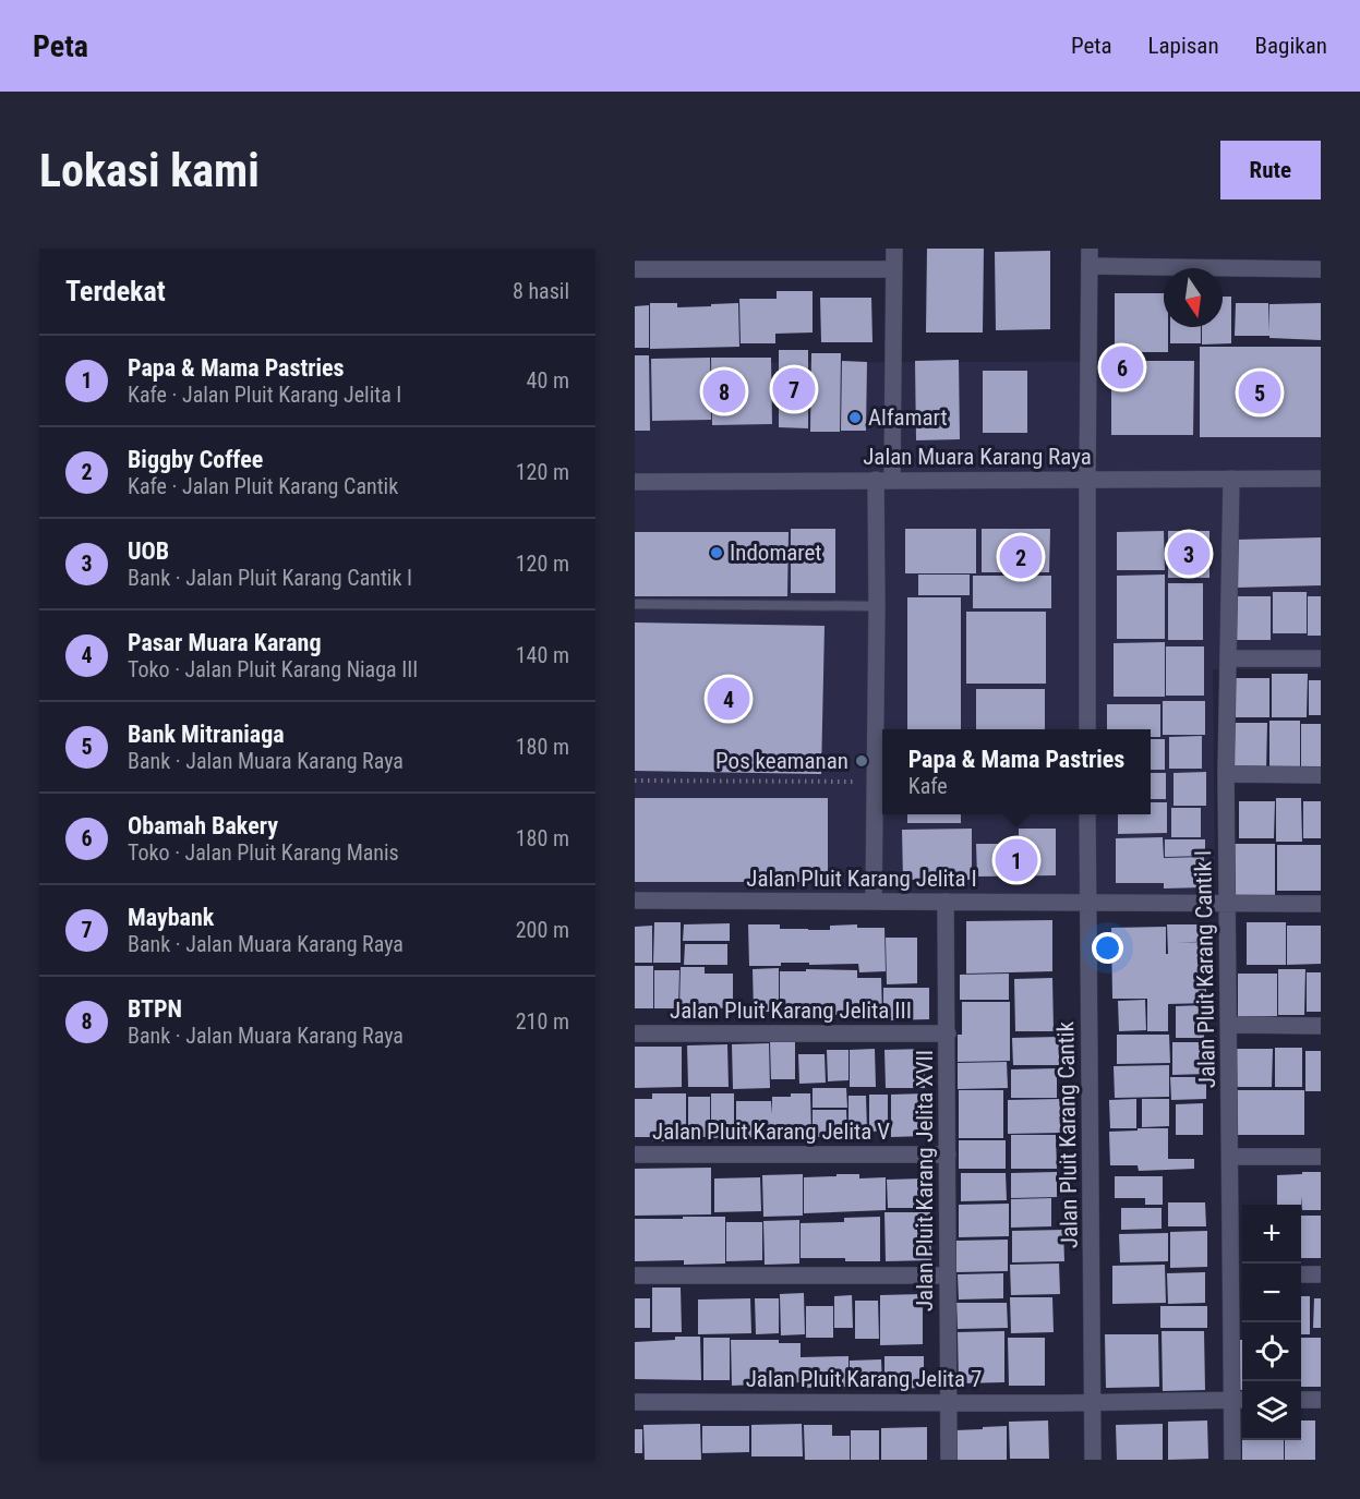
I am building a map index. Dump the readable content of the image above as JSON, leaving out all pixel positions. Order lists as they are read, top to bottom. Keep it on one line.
{"streets":{"street":["Jalan Muara Karang Raya","Jalan Pluit Karang Jelita I","Jalan Pluit Karang Cantik I","Jalan Pluit Karang Jelita III","Jalan Pluit Karang Jelita V","Jalan Pluit Karang Cantik","Jalan Pluit Karang Jelita XVII","Jalan Pluit Karang Jelita 7"]},"crossings":[["Jalan Muara Karang Raya","Jalan Pluit Karang Cantik I"],["Jalan Pluit Karang Jelita I","Jalan Pluit Karang Cantik I"],["Jalan Pluit Karang Jelita I","Jalan Pluit Karang Cantik"],["Jalan Pluit Karang Jelita I","Jalan Pluit Karang Jelita XVII"],["Jalan Pluit Karang Cantik I","Jalan Pluit Karang Jelita 7"],["Jalan Pluit Karang Jelita III","Jalan Pluit Karang Jelita XVII"],["Jalan Pluit Karang Jelita V","Jalan Pluit Karang Jelita XVII"],["Jalan Pluit Karang Cantik","Jalan Pluit Karang Jelita 7"],["Jalan Pluit Karang Jelita XVII","Jalan Pluit Karang Jelita 7"]],"places":["Alfamart","Indomaret","Pos keamanan"],"north":"bottom","page":{"header":"Peta","nav":["Peta","Lapisan","Bagikan"],"buttons":"Rute","title":"Lokasi kami","heading":["Terdekat","8 hasil"],"list":[{"mark":"1","name":"Papa & Mama Pastries","note":"Kafe · Jalan Pluit Karang Jelita I","value":"40 m"},{"mark":"2","name":"Biggby Coffee","note":"Kafe · Jalan Pluit Karang Cantik","value":"120 m"},{"mark":"3","name":"UOB","note":"Bank · Jalan Pluit Karang Cantik I","value":"120 m"},{"mark":"4","name":"Pasar Muara Karang","note":"Toko · Jalan Pluit Karang Niaga III","value":"140 m"},{"mark":"5","name":"Bank Mitraniaga","note":"Bank · Jalan Muara Karang Raya","value":"180 m"},{"mark":"6","name":"Obamah Bakery","note":"Toko · Jalan Pluit Karang Manis","value":"180 m"},{"mark":"7","name":"Maybank","note":"Bank · Jalan Muara Karang Raya","value":"200 m"},{"mark":"8","name":"BTPN","note":"Bank · Jalan Muara Karang Raya","value":"210 m"}],"pins":["6","7","8","5","3","2","4","1"],"popup":["Papa & Mama Pastries","Kafe"],"map_buttons":["+","−"]}}
